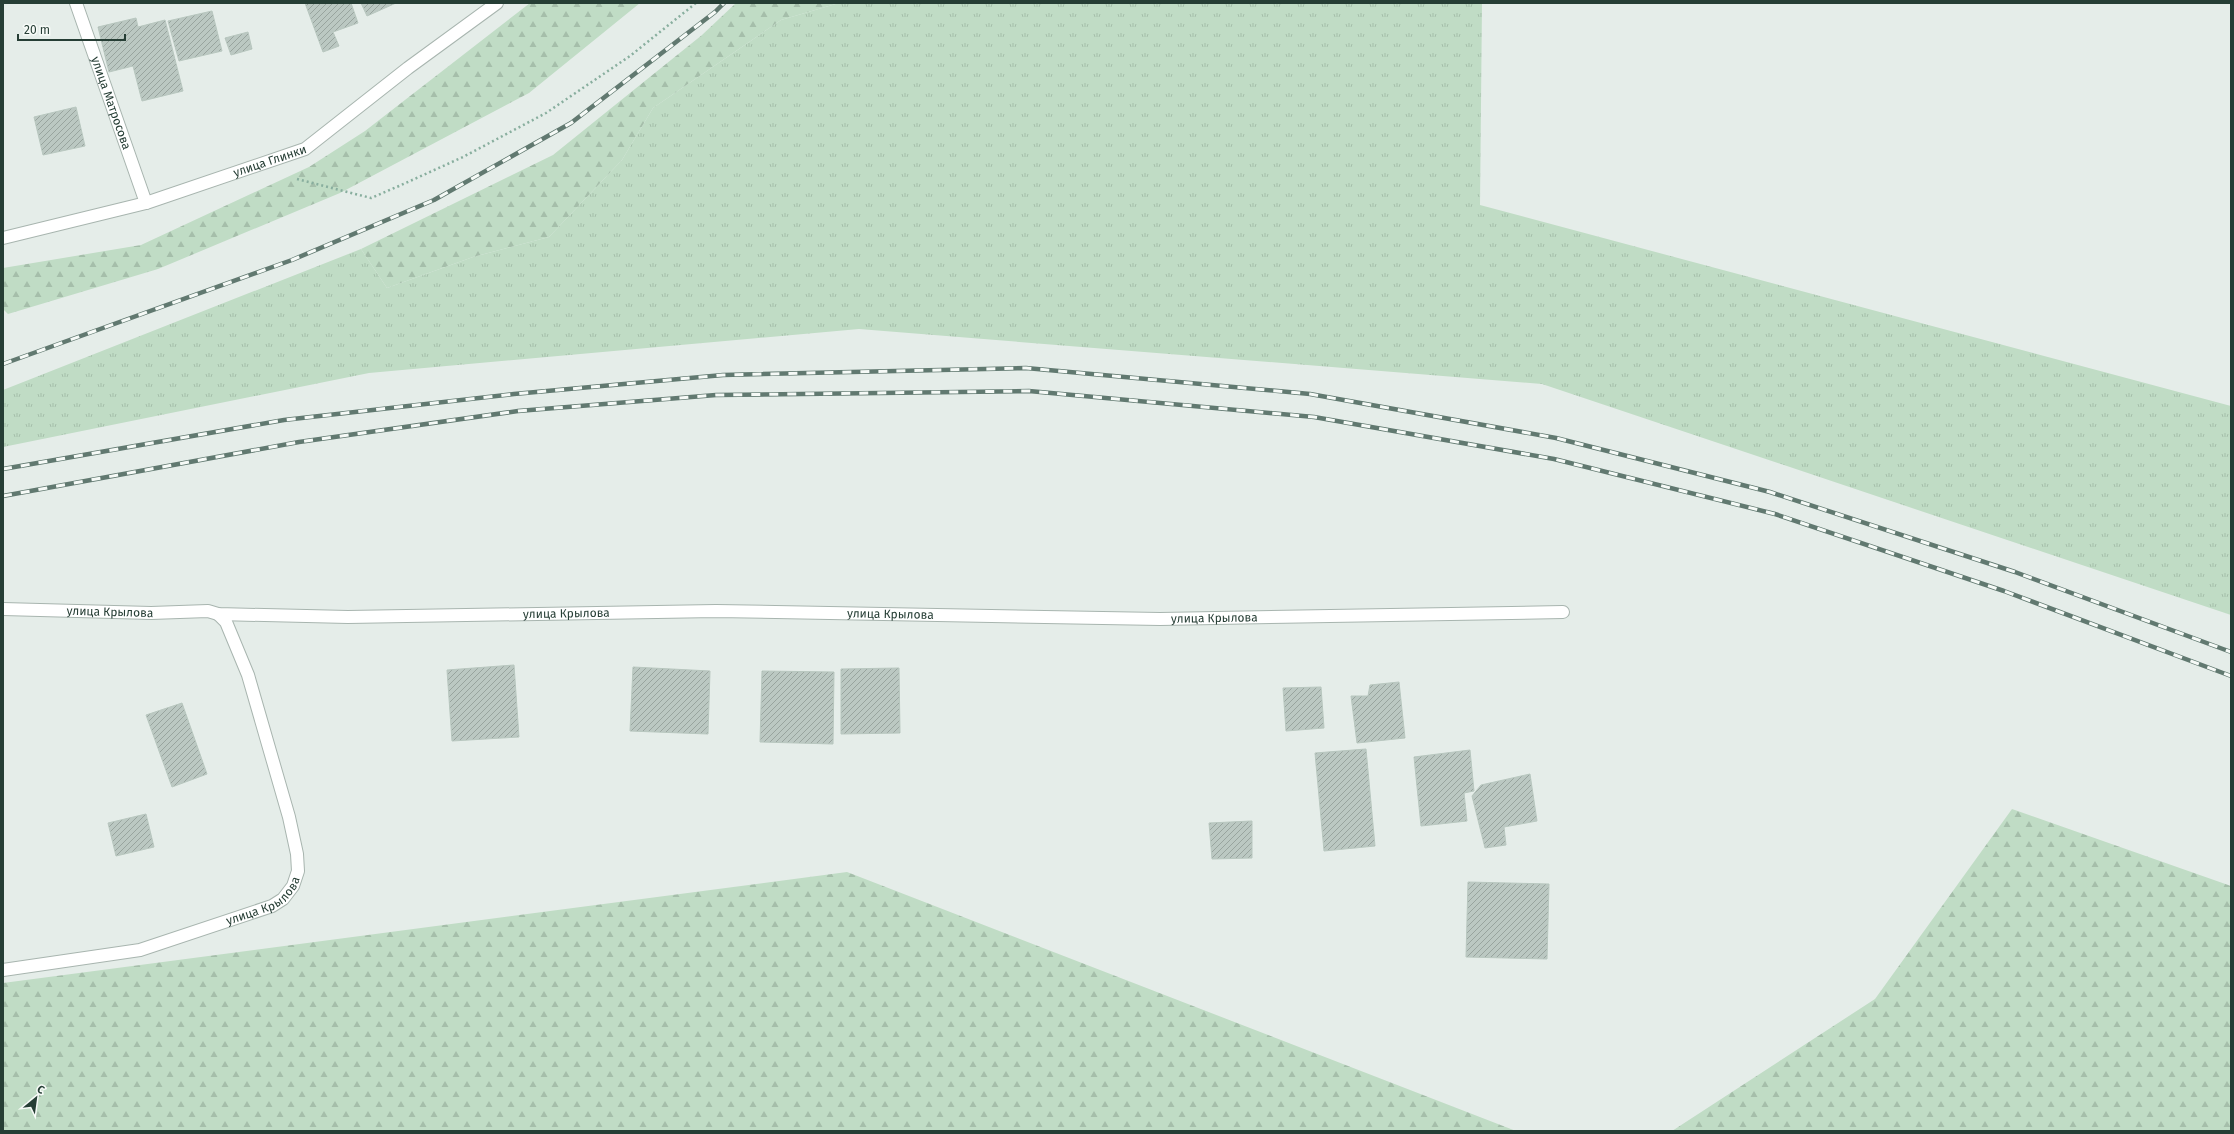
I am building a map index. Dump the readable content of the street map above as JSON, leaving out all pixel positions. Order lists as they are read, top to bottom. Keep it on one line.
{"streets":{"street":["улица Матросова","улица Глинки","улица Крылова"]},"crossings":[["улица Матросова","улица Глинки"]],"scale_bar":"20 m","north":"top right"}
